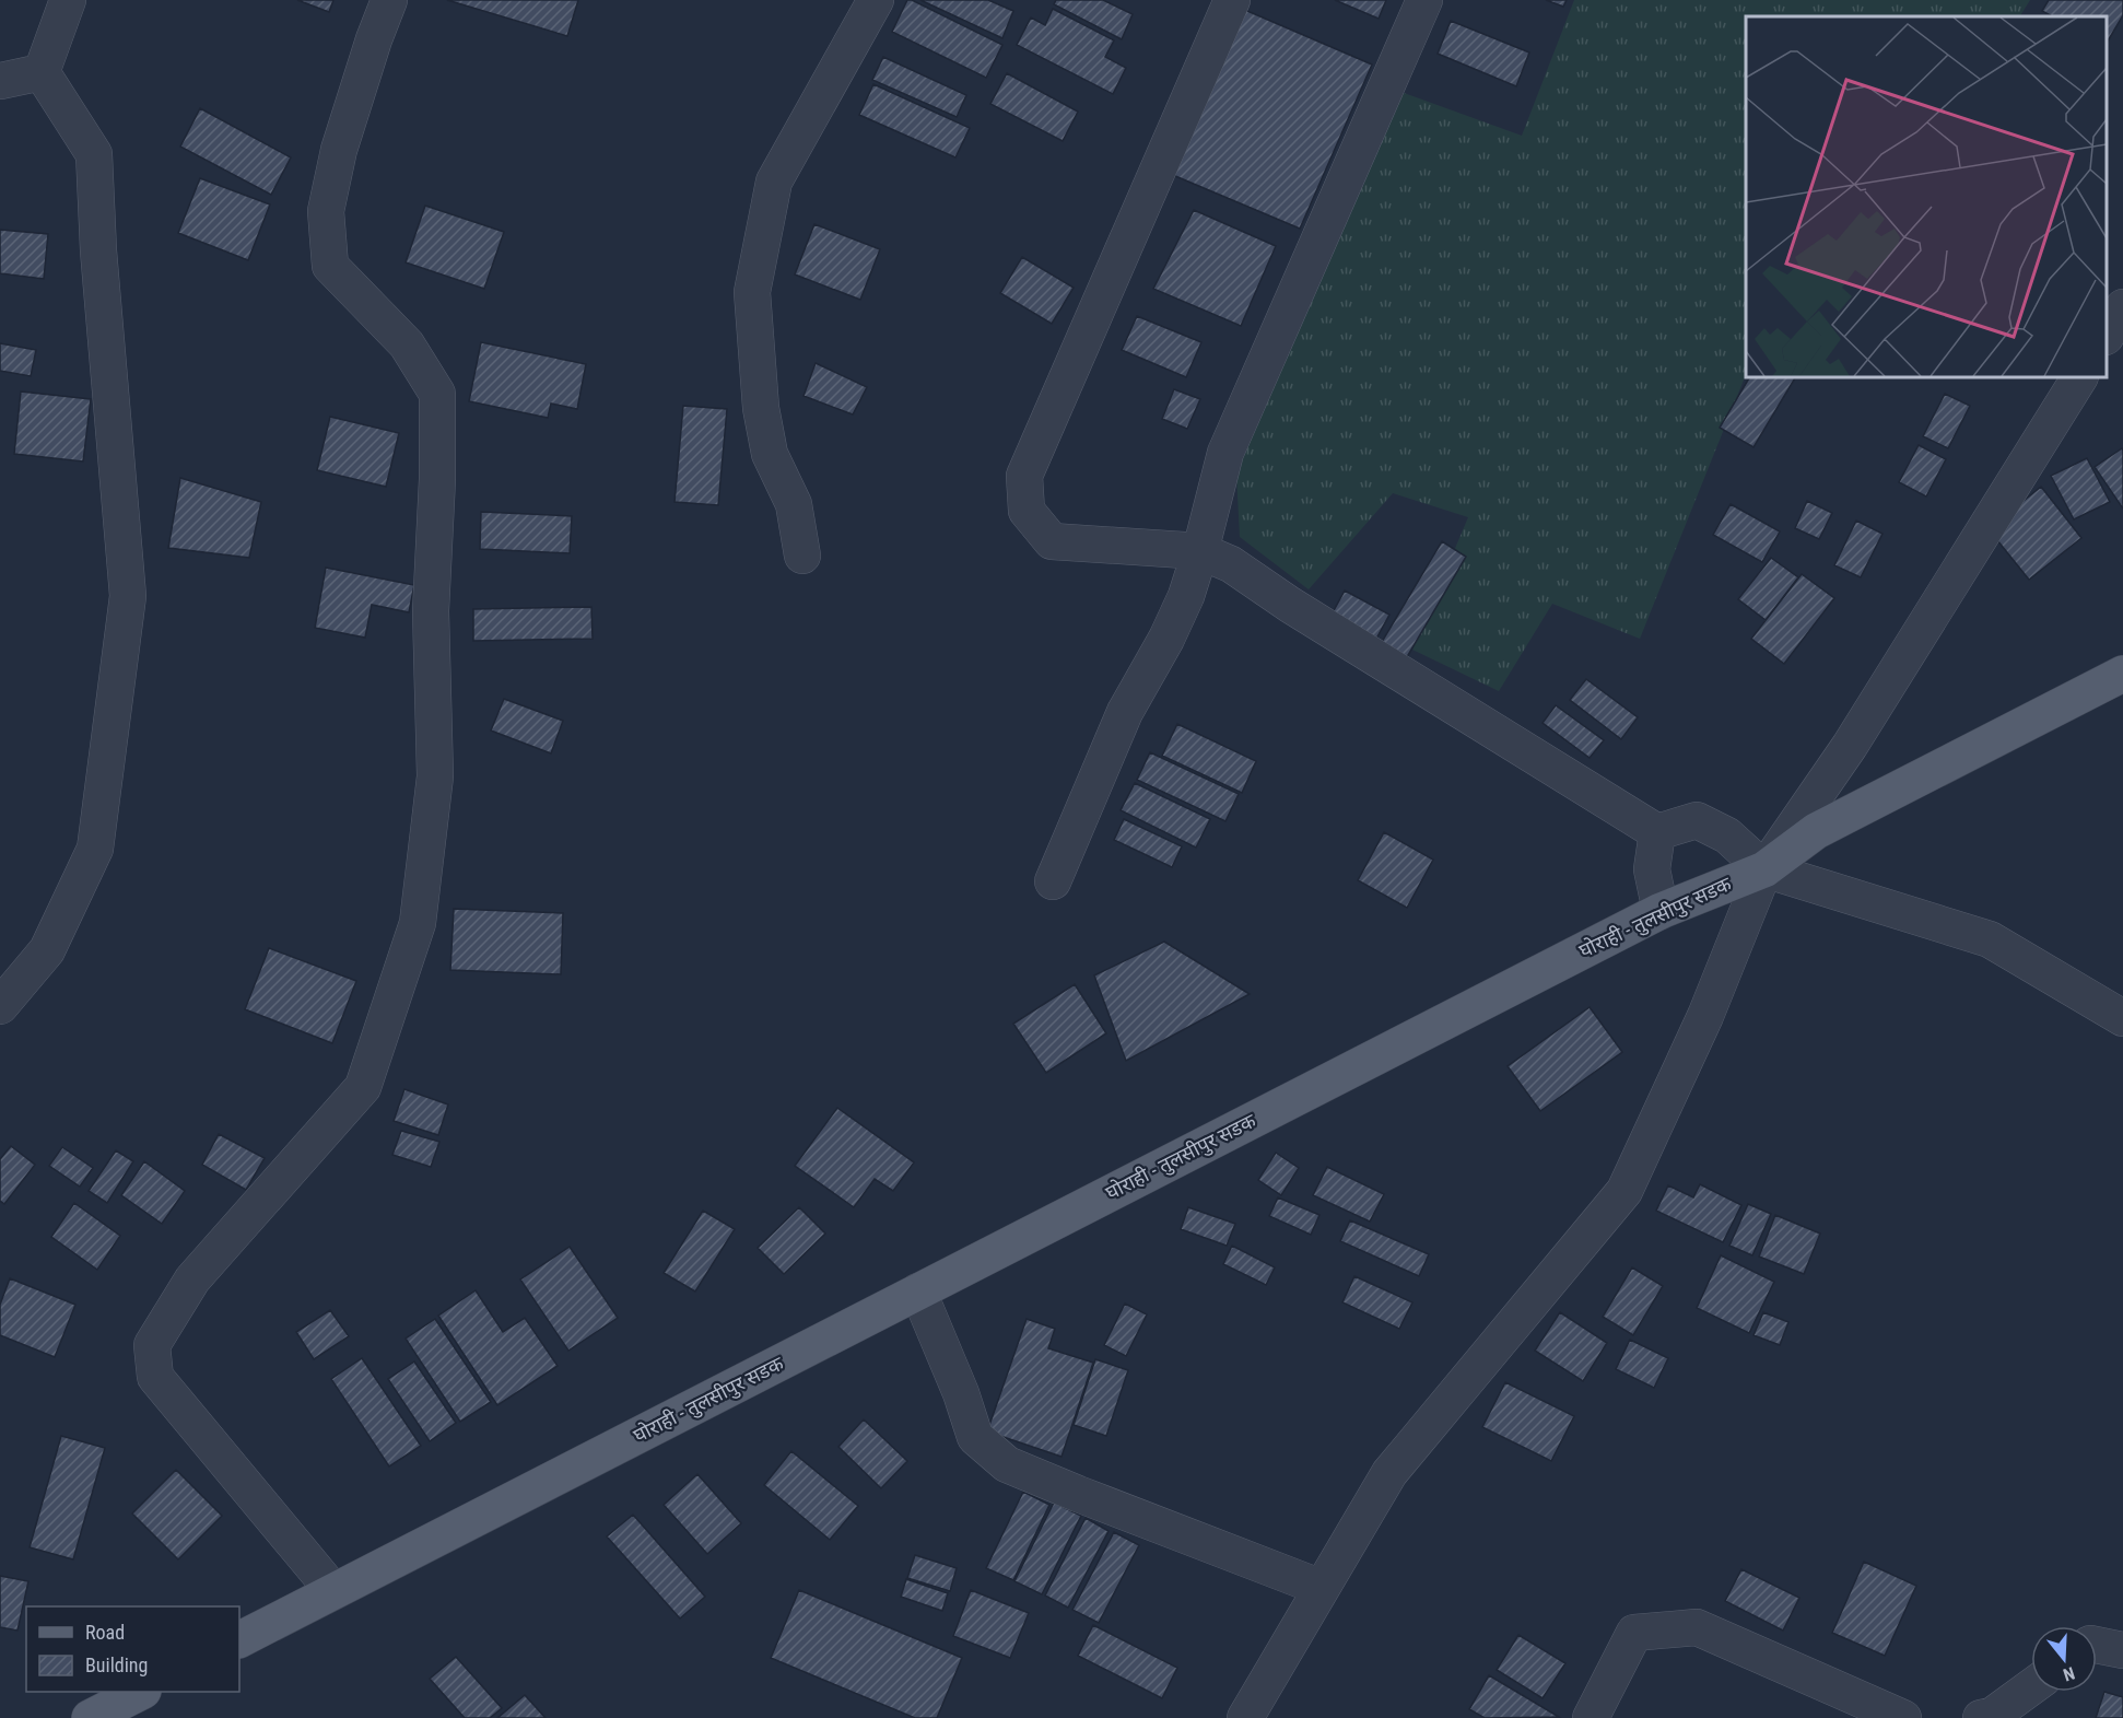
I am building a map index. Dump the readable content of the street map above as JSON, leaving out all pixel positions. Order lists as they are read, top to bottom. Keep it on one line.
{"streets":{"main road":["घोराही - तुलसीपुर सडक"]},"legend":["Road","Building"],"north":"bottom"}
